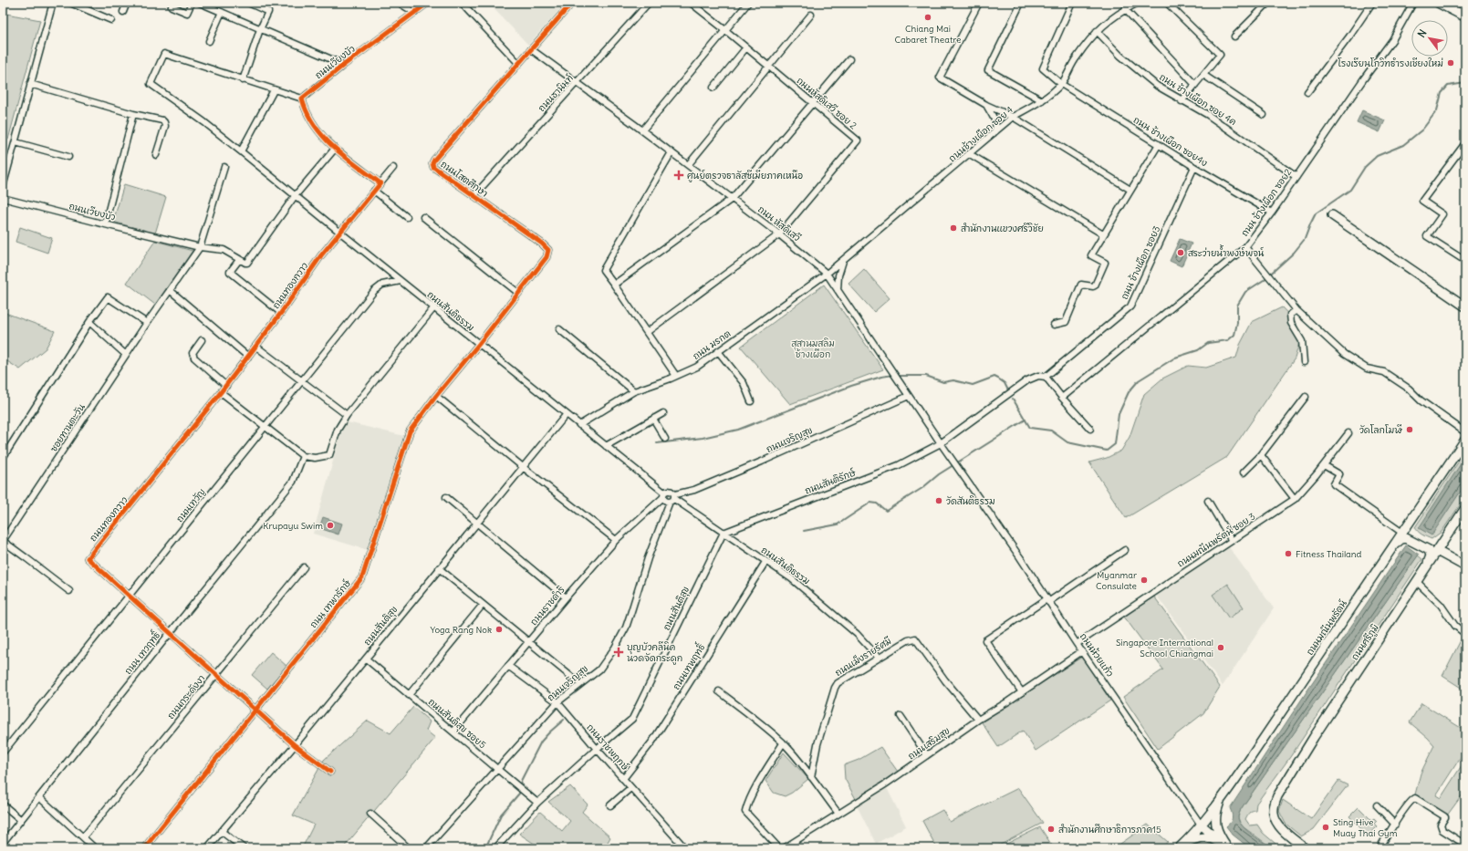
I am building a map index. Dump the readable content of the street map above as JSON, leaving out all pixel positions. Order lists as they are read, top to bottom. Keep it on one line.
{"streets":{"main road":["ถนนมณีนพรัตน์","ถนนศรีภูมิ"],"street":["ถนนเวียงบัว","ถนนธานินท์","ถนน ช้างเผือก ซอย 4ค","ถนนหัสดิเสวี ซอย 2","ถนนช้างเผือก ซอย 4","ถนน ช้างเผือก ซอย4ง","ถนนโสตศึกษา","ถนน ช้างเผือก ซอย2","ถนน หัสดิเสวี","ถนน ช้างเผือก ซอย3","ถนนทองกวาว","ถนนสันติธรรม","ถนน มรกต","ซอยทานตะวัน","ถนนเจริญสุข","ถนนสันติรักษ์","ถนนเทวัญ","ถนนมณีนพรัตน์ ซอย 3","ถนน เทพารักษ์","ถนนราชดำริ","ถนนสันติสุข","ถนน เทวฤทธิ์","ถนนห้วยแก้ว","ถนนเม็งรายรัศมี","ถนนเทพฤทธิ์","ถนนกระดังงา","ถนนสันติสุข ซอย5","ถนนเสริมสุข","ถนนราชพฤกษ์"]},"crossings":[["ถนนเวียงบัว","ซอยทานตะวัน"],["ถนนธานินท์","ถนนโสตศึกษา"],["ถนนธานินท์","ถนน หัสดิเสวี"],["ถนน ช้างเผือก ซอย 4ค","ถนนช้างเผือก ซอย 4"],["ถนน ช้างเผือก ซอย 4ค","ถนน ช้างเผือก ซอย2"],["ถนนหัสดิเสวี ซอย 2","ถนน หัสดิเสวี"],["ถนนช้างเผือก ซอย 4","ถนน ช้างเผือก ซอย4ง"],["ถนนช้างเผือก ซอย 4","ถนน หัสดิเสวี"],["ถนนช้างเผือก ซอย 4","ถนน มรกต"],["ถนน ช้างเผือก ซอย4ง","ถนน ช้างเผือก ซอย2"],["ถนน ช้างเผือก ซอย4ง","ถนน ช้างเผือก ซอย3"],["ถนนโสตศึกษา","ถนน หัสดิเสวี"],["ถนนโสตศึกษา","ถนนสันติธรรม"],["ถนนโสตศึกษา","ถนน เทพารักษ์"],["ถนน หัสดิเสวี","ถนน มรกต"],["ถนน หัสดิเสวี","ถนนเจริญสุข"],["ถนน หัสดิเสวี","ถนนสันติรักษ์"],["ถนน หัสดิเสวี","ถนนห้วยแก้ว"],["ถนน ช้างเผือก ซอย3","ถนนสันติรักษ์"],["ถนนทองกวาว","ถนนสันติธรรม"],["ถนนทองกวาว","ถนนเทวัญ"],["ถนนทองกวาว","ถนน เทพารักษ์"],["ถนนทองกวาว","ถนนสันติสุข"],["ถนนทองกวาว","ถนน เทวฤทธิ์"],["ถนนทองกวาว","ถนนกระดังงา"],["ถนนสันติธรรม","ถนน มรกต"],["ถนนสันติธรรม","ถนนเจริญสุข"],["ถนนสันติธรรม","ถนนสันติรักษ์"],["ถนนสันติธรรม","ถนนเทวัญ"],["ถนนสันติธรรม","ถนน เทพารักษ์"],["ถนนสันติธรรม","ถนนราชดำริ"],["ถนนสันติธรรม","ถนนสันติสุข"],["ถนนสันติธรรม","ถนนเม็งรายรัศมี"],["ถนนสันติธรรม","ถนนเทพฤทธิ์"],["ถนนเจริญสุข","ถนนสันติสุข ซอย5"],["ถนนเจริญสุข","ถนนราชพฤกษ์"],["ถนนสันติรักษ์","ถนนสันติสุข"],["ถนนมณีนพรัตน์ ซอย 3","ถนนห้วยแก้ว"],["ถนนราชดำริ","ถนนสันติสุข ซอย5"],["ถนนราชดำริ","ถนนราชพฤกษ์"],["ถนนสันติสุข","ถนนสันติสุข ซอย5"],["ถนนสันติสุข","ถนนราชพฤกษ์"],["ถนนมณีนพรัตน์","ถนนห้วยแก้ว"],["ถนนห้วยแก้ว","ถนนเสริมสุข"],["ถนนเม็งรายรัศมี","ถนนเสริมสุข"],["ถนนเทพฤทธิ์","ถนนราชพฤกษ์"]],"parks":["สุสานมุสลิม ช้างเผือก"],"places":{"other":["Chiang Mai Cabaret Theatre","โรงเรียนโกวิทธำรงเชียงใหม่","สำนักงานแขวงศรีวิชัย","สระว่ายน้ำพงษ์พจน์","วัดโลกโมฬี","วัดสันติธรรม","Krupayu Swim","Fitness Thailand","Myanmar Consulate","Yoga Rang Nok","Singapore International School Chiangmai","Sting Hive Muay Thai Gym","สำนักงานศึกษาธิการภาค15"],"health":["ศูนย์ตรวจธาลัสซีเมียภาคเหนือ","บุญบัวคลีนิค นวดจัดกระดูก"]},"north":"top left"}
